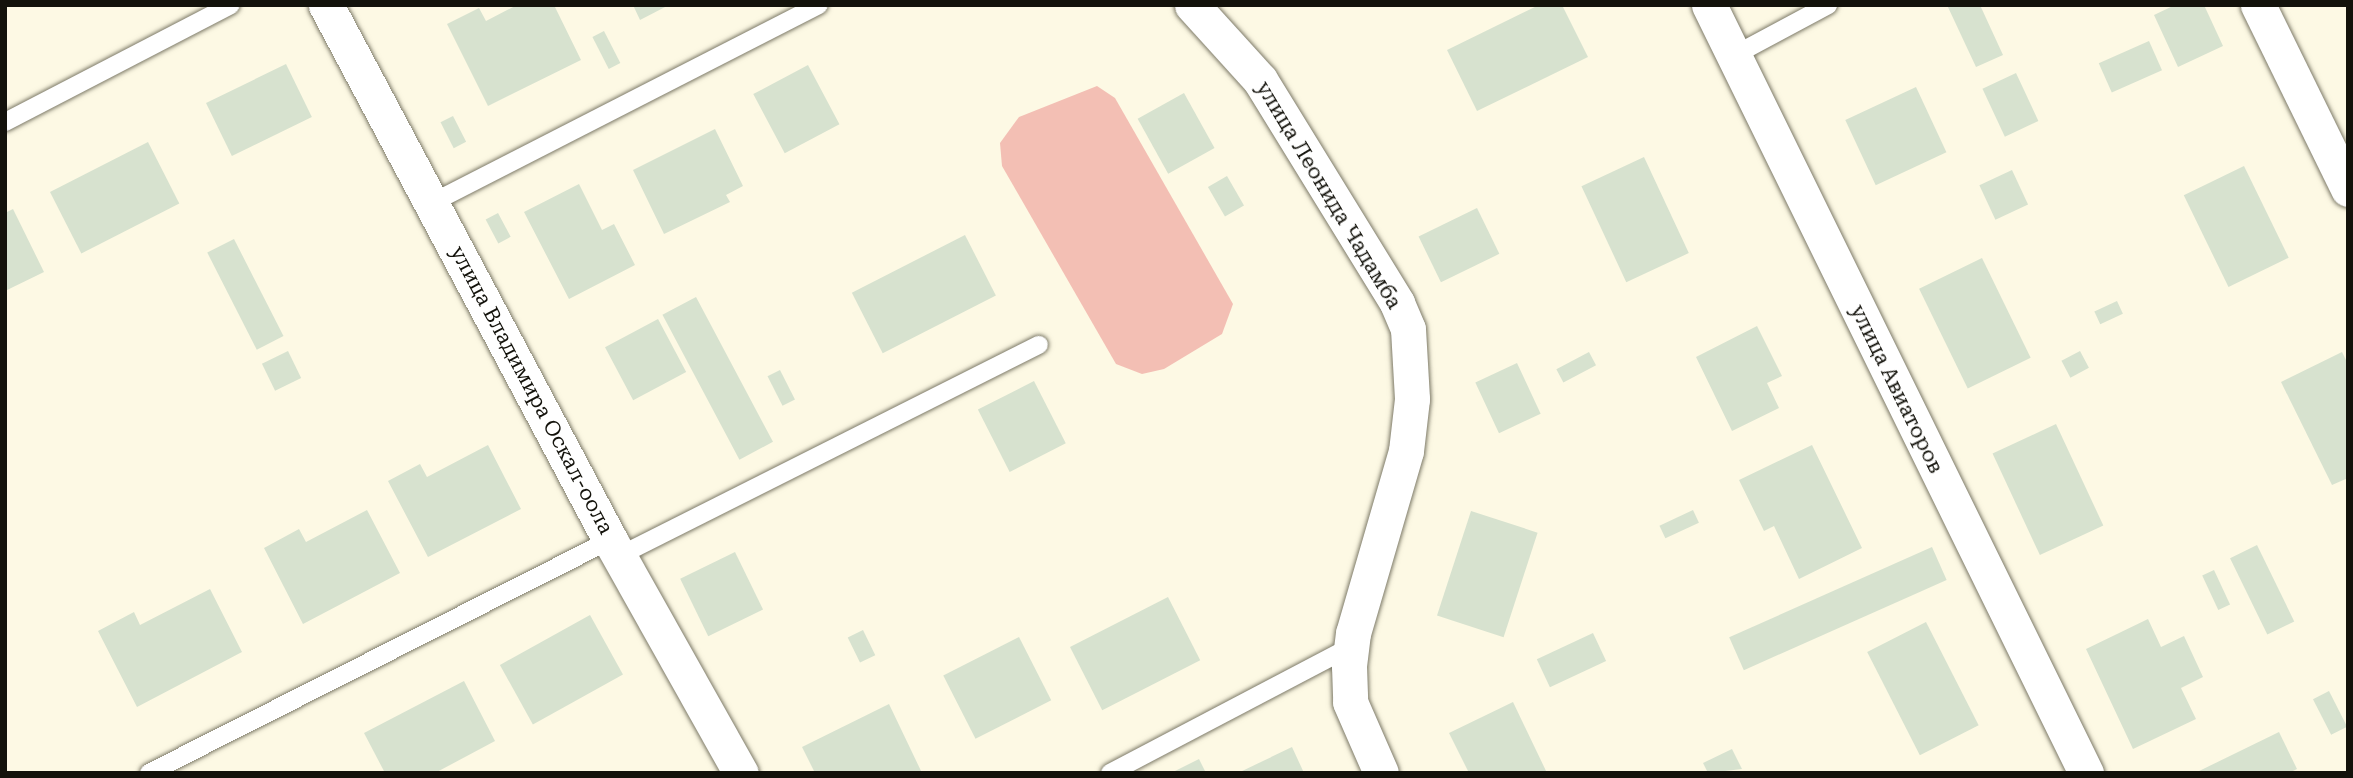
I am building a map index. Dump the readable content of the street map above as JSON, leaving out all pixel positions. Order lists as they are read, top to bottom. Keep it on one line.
{"streets":{"street":["улица Леонида Чадамба","улица Авиаторов","улица Владимира Оскал-оола"]}}
